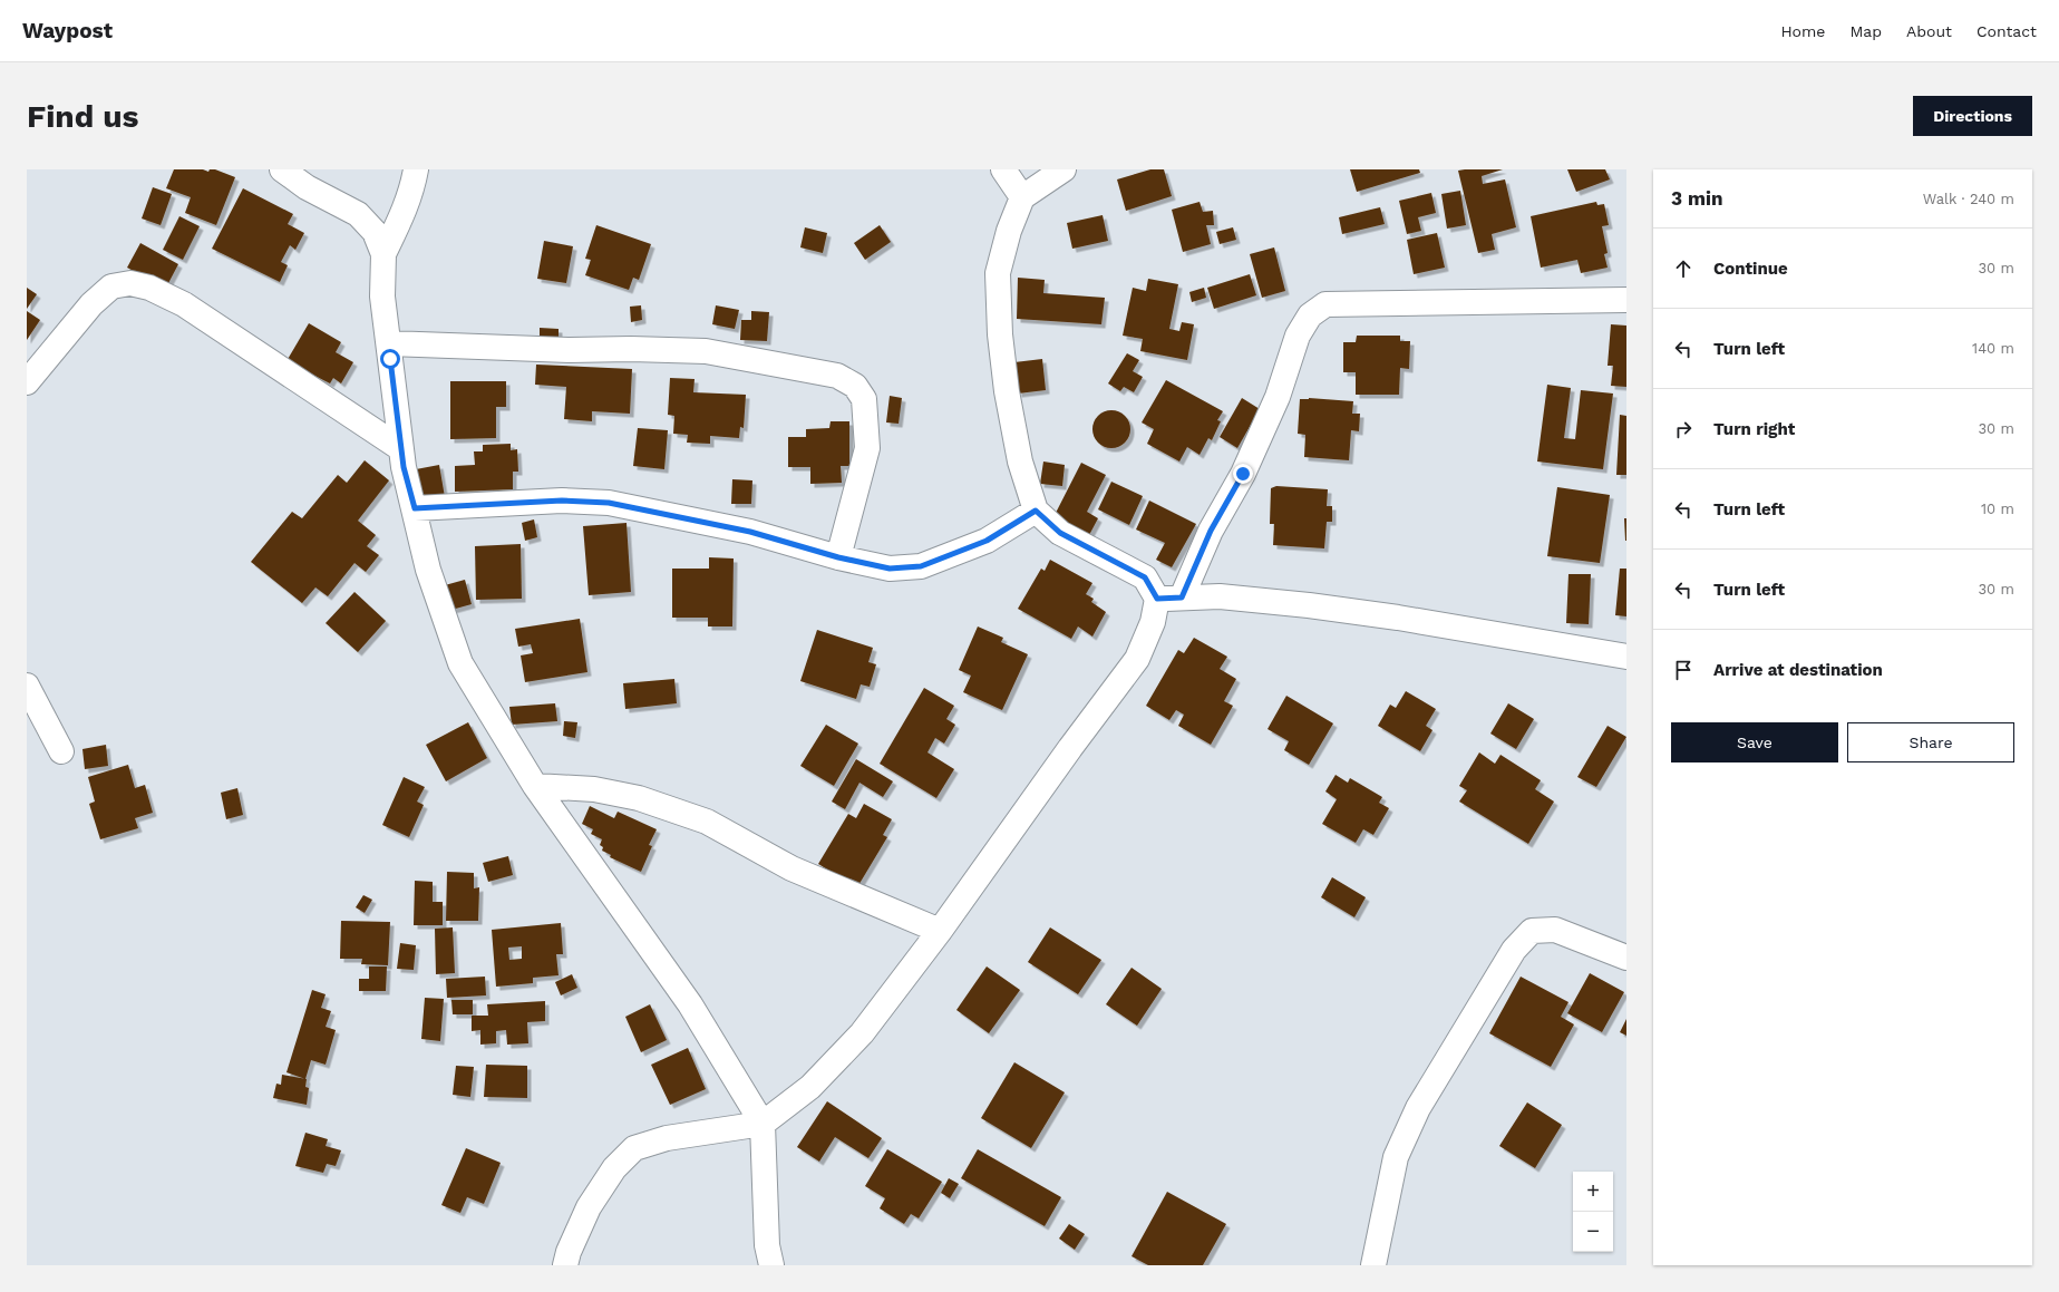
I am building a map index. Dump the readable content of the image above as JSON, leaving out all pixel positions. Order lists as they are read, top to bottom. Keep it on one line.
{"page":{"header":"Waypost","nav":["Home","Map","About","Contact"],"buttons":["Directions",["Save","Share"]],"title":"Find us","heading":["3 min","Walk · 240 m"],"list":[["Continue","30 m"],["Turn left","140 m"],["Turn right","30 m"],["Turn left","10 m"],["Turn left","30 m"],"Arrive at destination"],"map_buttons":["+","−"]}}
